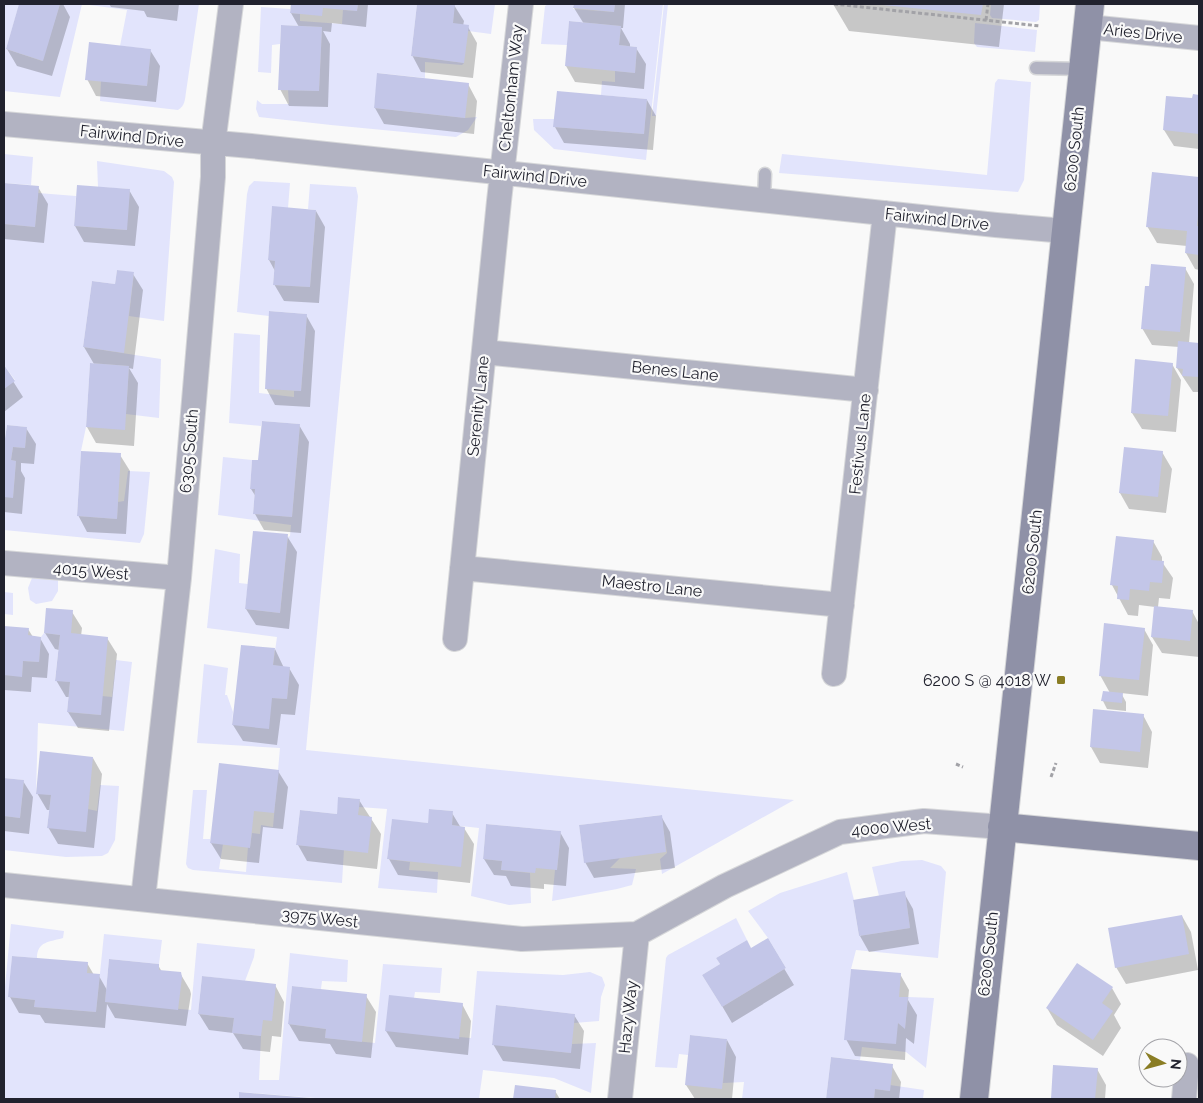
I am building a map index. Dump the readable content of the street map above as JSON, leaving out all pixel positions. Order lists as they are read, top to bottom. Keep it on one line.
{"streets":{"main road":["6200 South","4000 West"],"street":["Aries Drive","Cheltonham Way","Fairwind Drive","Benes Lane","Serenity Lane","Festivus Lane","6305 South","4015 West","Maestro Lane","3975 West","Hazy Way"]},"crossings":[["Aries Drive","6200 South"],["Cheltonham Way","Fairwind Drive"],["Cheltonham Way","Serenity Lane"],["Fairwind Drive","6200 South"],["Fairwind Drive","Serenity Lane"],["Fairwind Drive","Festivus Lane"],["Fairwind Drive","6305 South"],["6200 South","4000 West"],["Benes Lane","Serenity Lane"],["Benes Lane","Festivus Lane"],["Serenity Lane","Maestro Lane"],["Festivus Lane","Maestro Lane"],["6305 South","4015 West"],["6305 South","3975 West"],["4000 West","3975 West"],["4000 West","Hazy Way"],["3975 West","Hazy Way"]],"places":{"transit":["6200 S @ 4018 W"]},"north":"right"}
